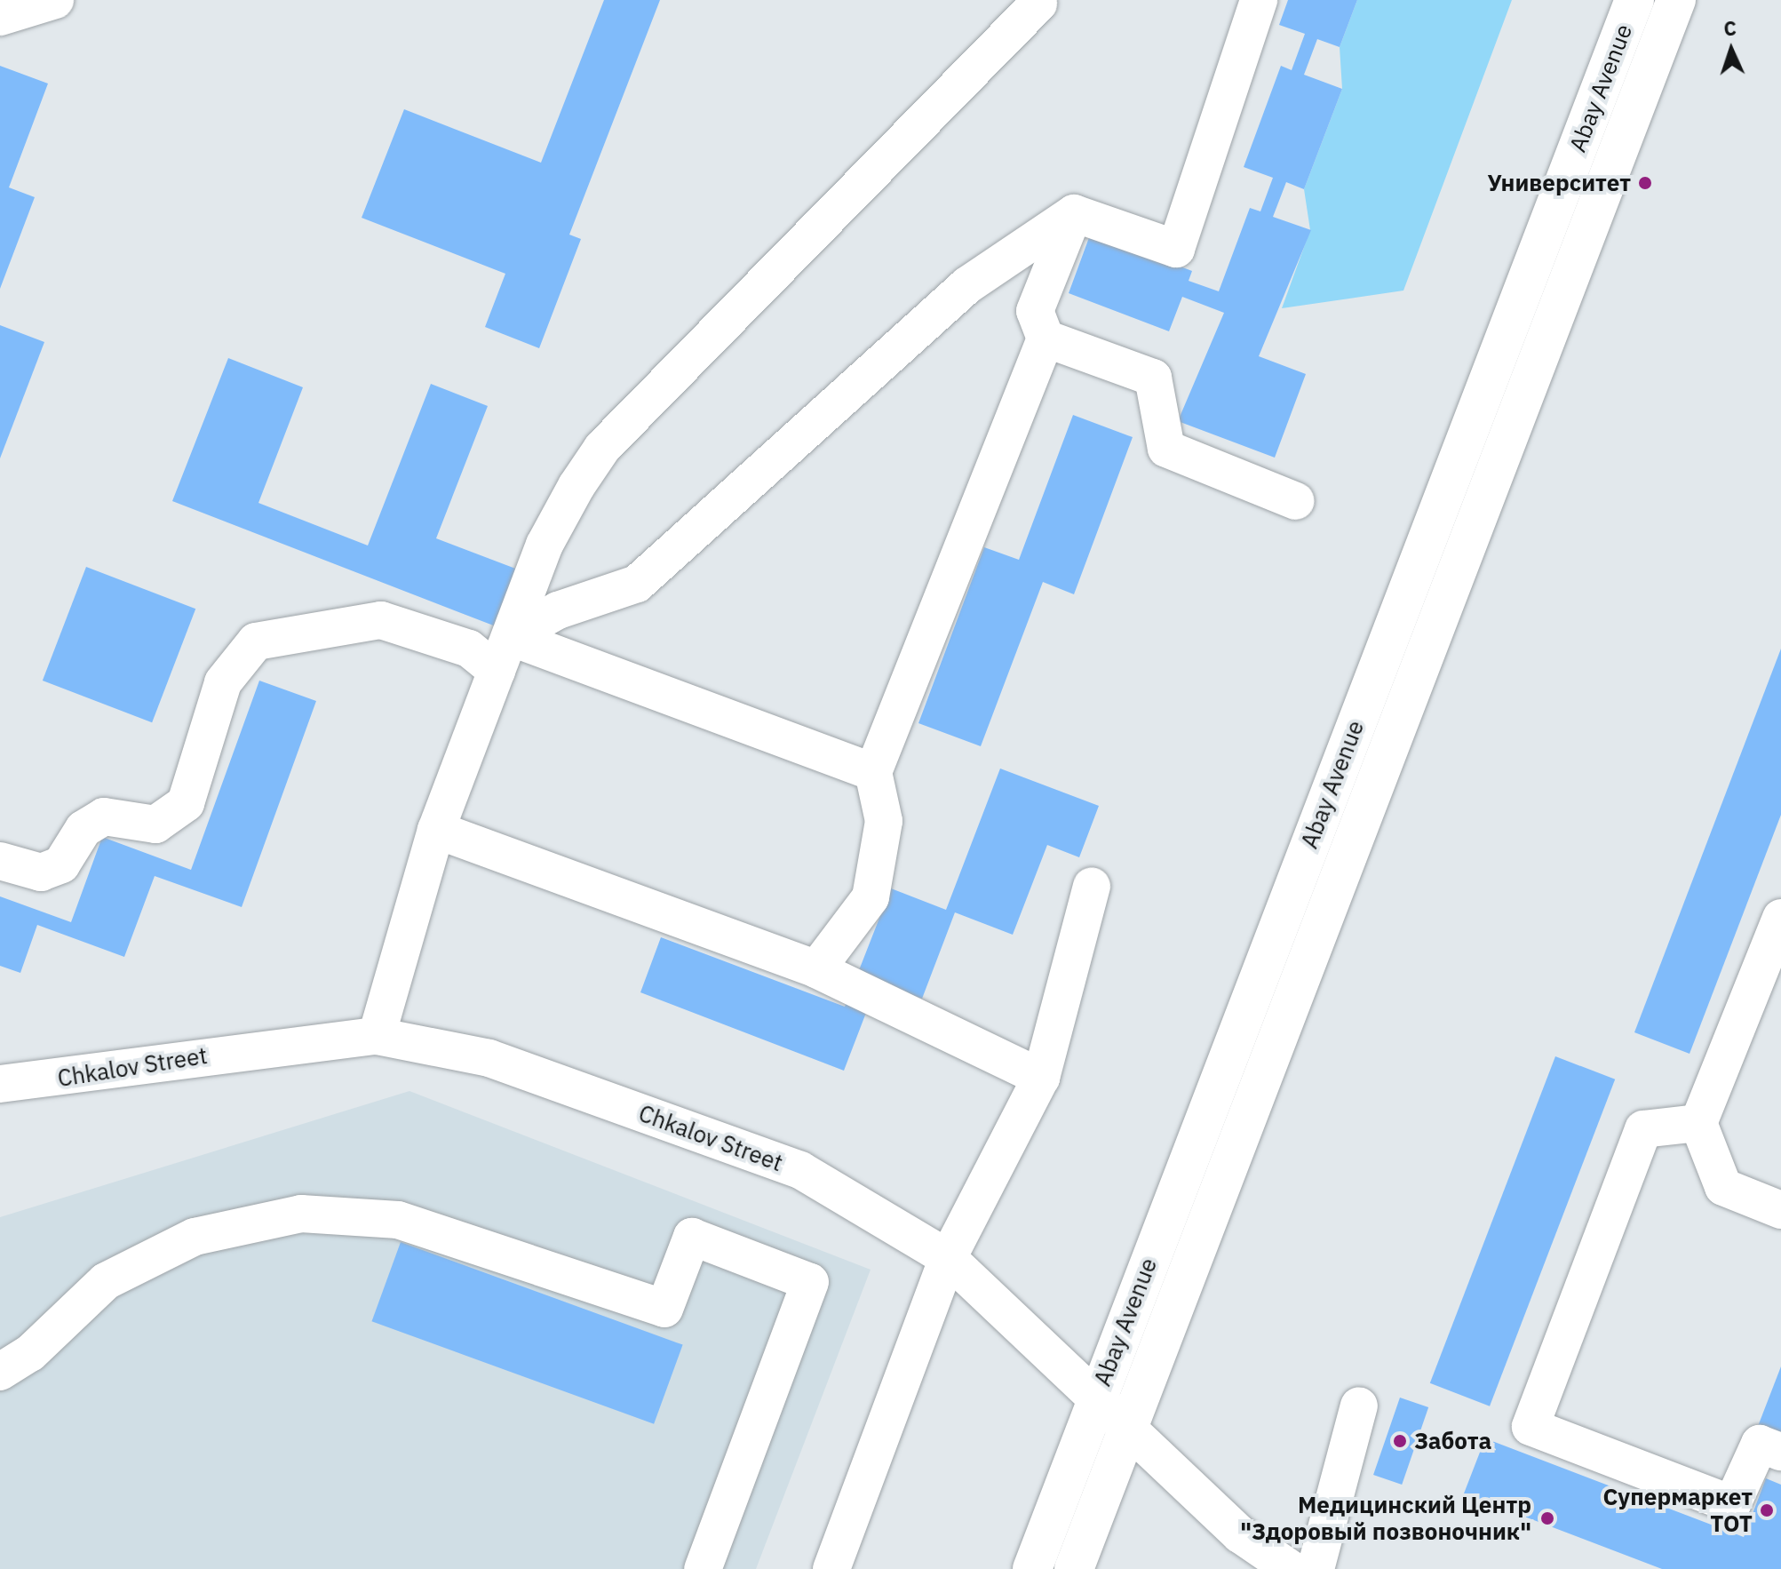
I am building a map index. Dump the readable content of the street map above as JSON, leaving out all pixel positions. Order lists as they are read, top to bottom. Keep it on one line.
{"streets":{"main road":["Abay Avenue"],"street":["Chkalov Street"]},"crossings":[["Abay Avenue","Chkalov Street"]],"places":["Университет","Забота","Супермаркет ТОТ","Медицинский Центр \"Здоровый позвоночник\""],"north":"top"}
